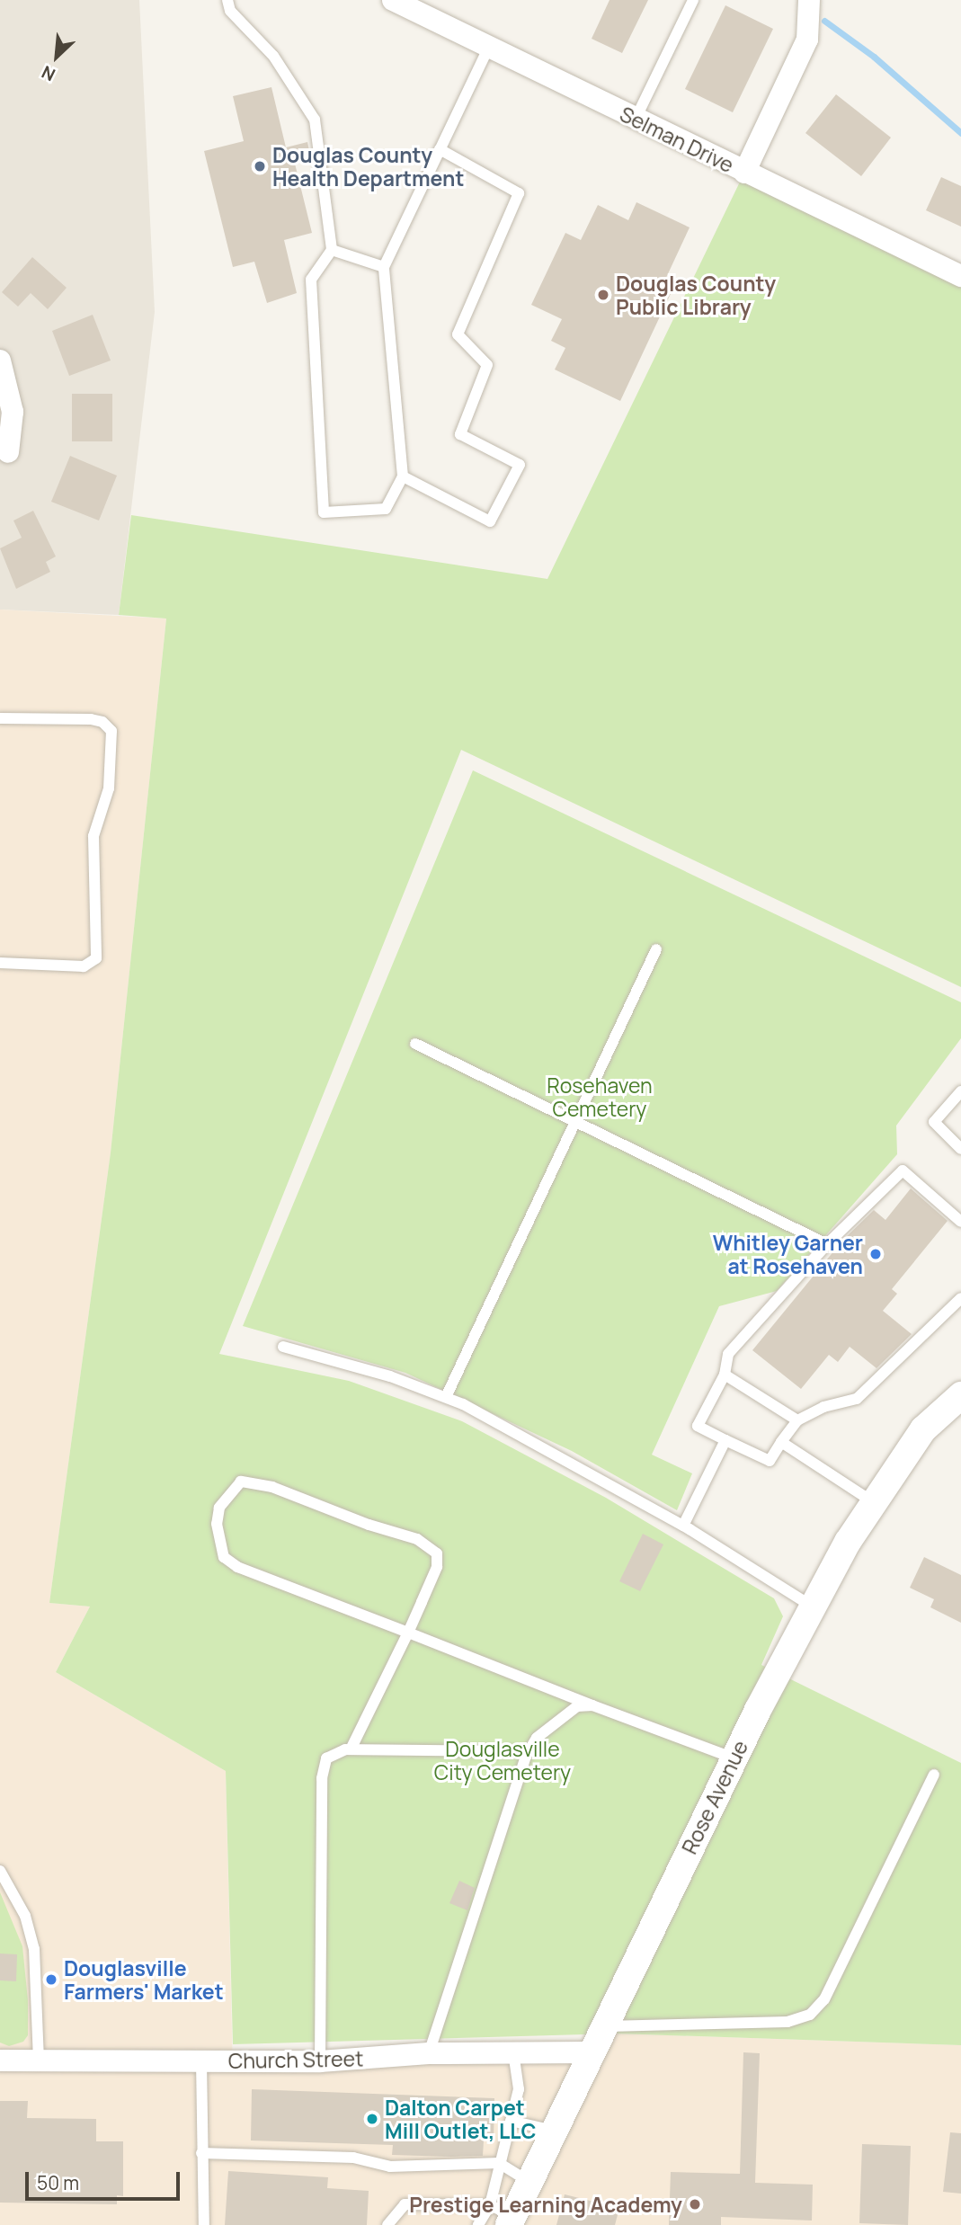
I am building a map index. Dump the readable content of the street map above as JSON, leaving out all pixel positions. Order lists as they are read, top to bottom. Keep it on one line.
{"streets":{"street":["Selman Drive","Rose Avenue","Church Street"]},"crossings":[["Rose Avenue","Church Street"]],"parks":["Rosehaven Cemetery","Douglasville City Cemetery"],"places":["Douglas County Health Department","Douglas County Public Library","Whitley Garner at Rosehaven","Douglasville Farmers' Market","Dalton Carpet Mill Outlet, LLC","Prestige Learning Academy"],"scale_bar":"50 m","north":"bottom left"}
